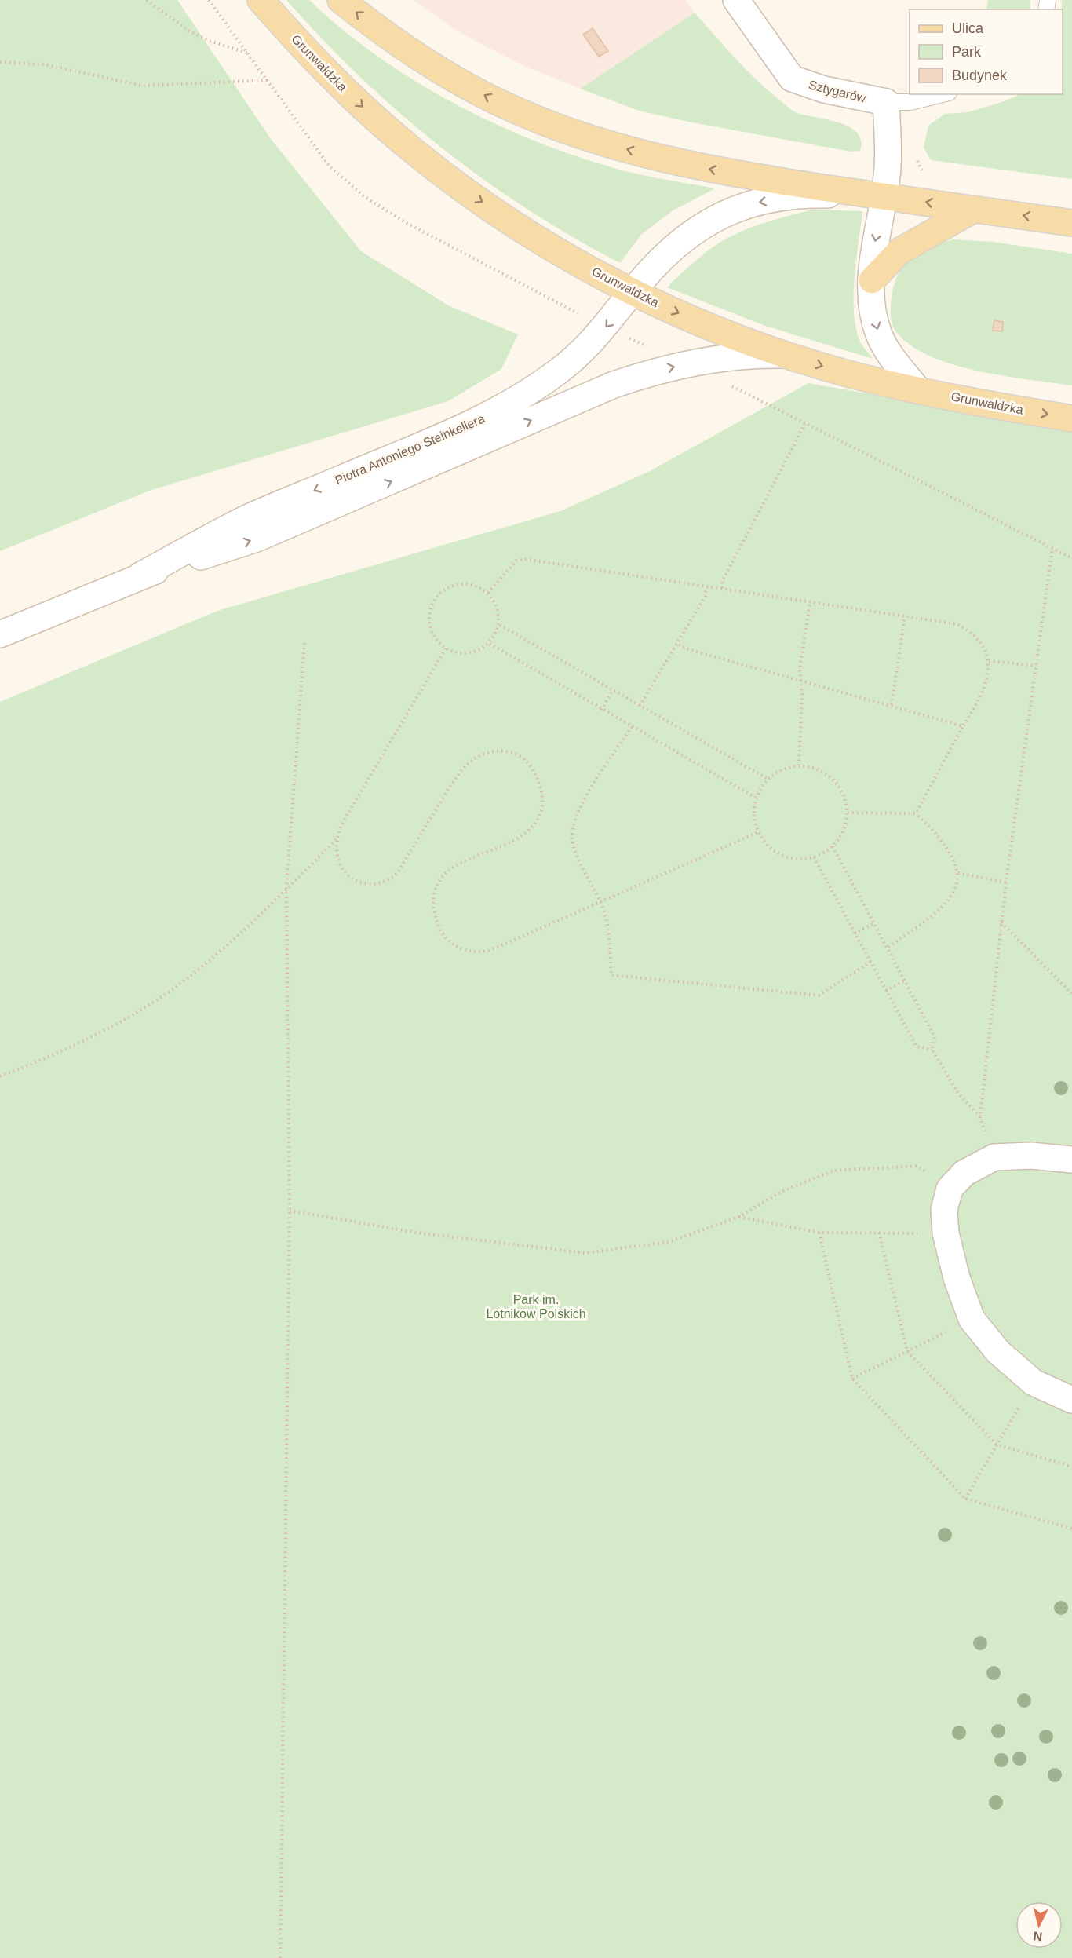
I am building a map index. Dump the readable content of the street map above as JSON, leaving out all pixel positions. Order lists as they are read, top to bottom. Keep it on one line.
{"streets":{"main road":["Grunwaldzka"],"street":["Sztygarów","Piotra Antoniego Steinkellera"]},"crossings":[["Grunwaldzka","Piotra Antoniego Steinkellera"]],"parks":["Park im. Lotnikow Polskich"],"legend":["Ulica","Park","Budynek"],"north":"bottom"}
